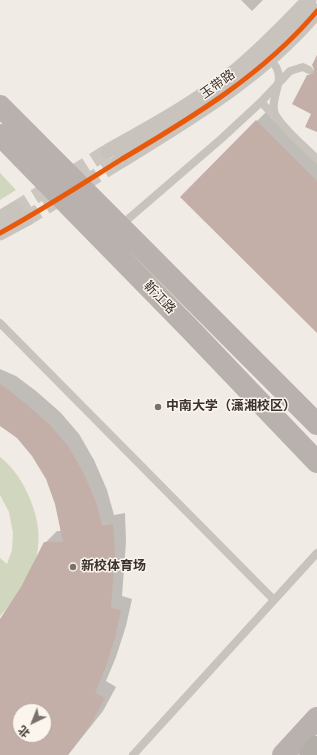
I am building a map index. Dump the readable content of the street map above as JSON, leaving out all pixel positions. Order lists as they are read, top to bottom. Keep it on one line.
{"streets":{"main road":["靳江路"],"cycle path":["玉带路"]},"places":["中南大学（潇湘校区）","新校体育场"],"north":"bottom left"}
